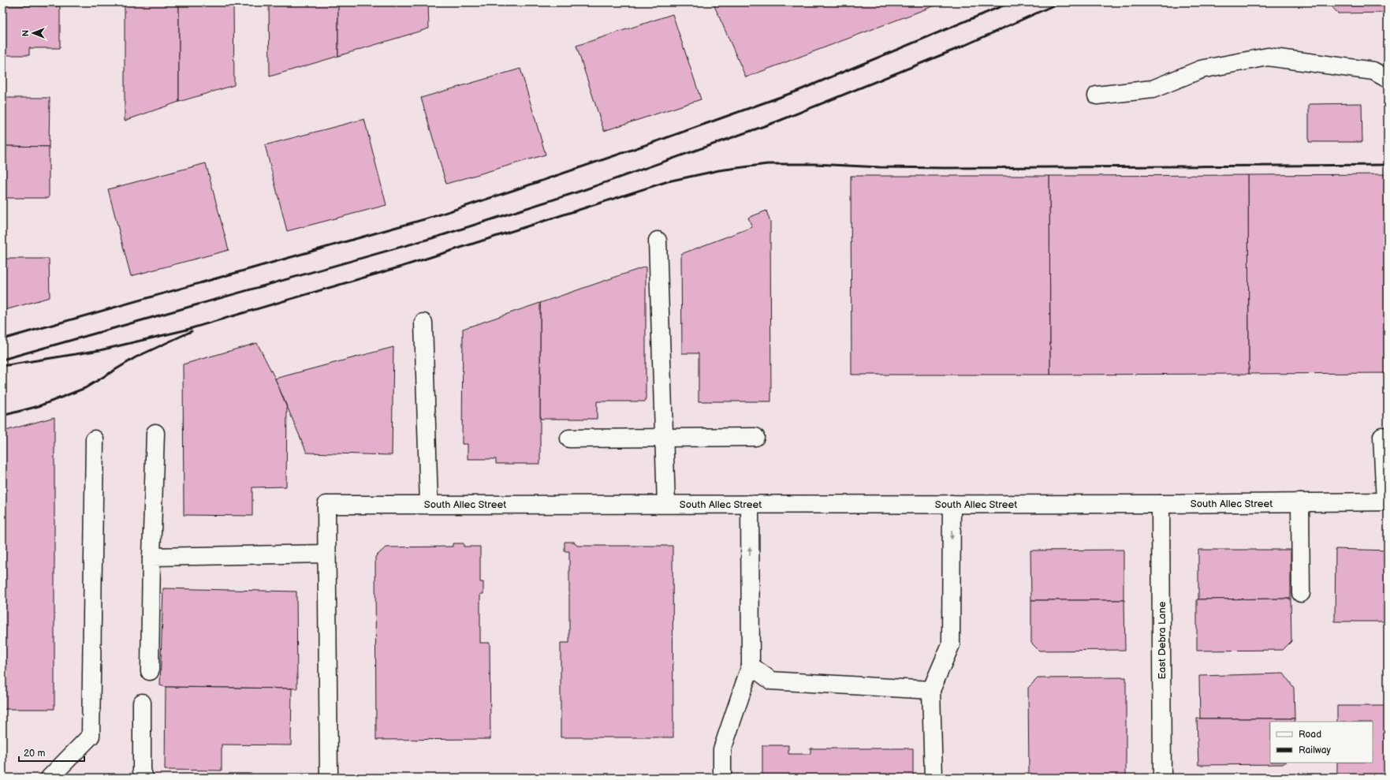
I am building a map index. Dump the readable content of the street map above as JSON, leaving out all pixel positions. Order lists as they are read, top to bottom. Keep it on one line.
{"streets":{"street":["South Allec Street","East Debra Lane"]},"crossings":[["South Allec Street","East Debra Lane"]],"legend":["Road","Railway"],"scale_bar":"20 m","north":"left"}
